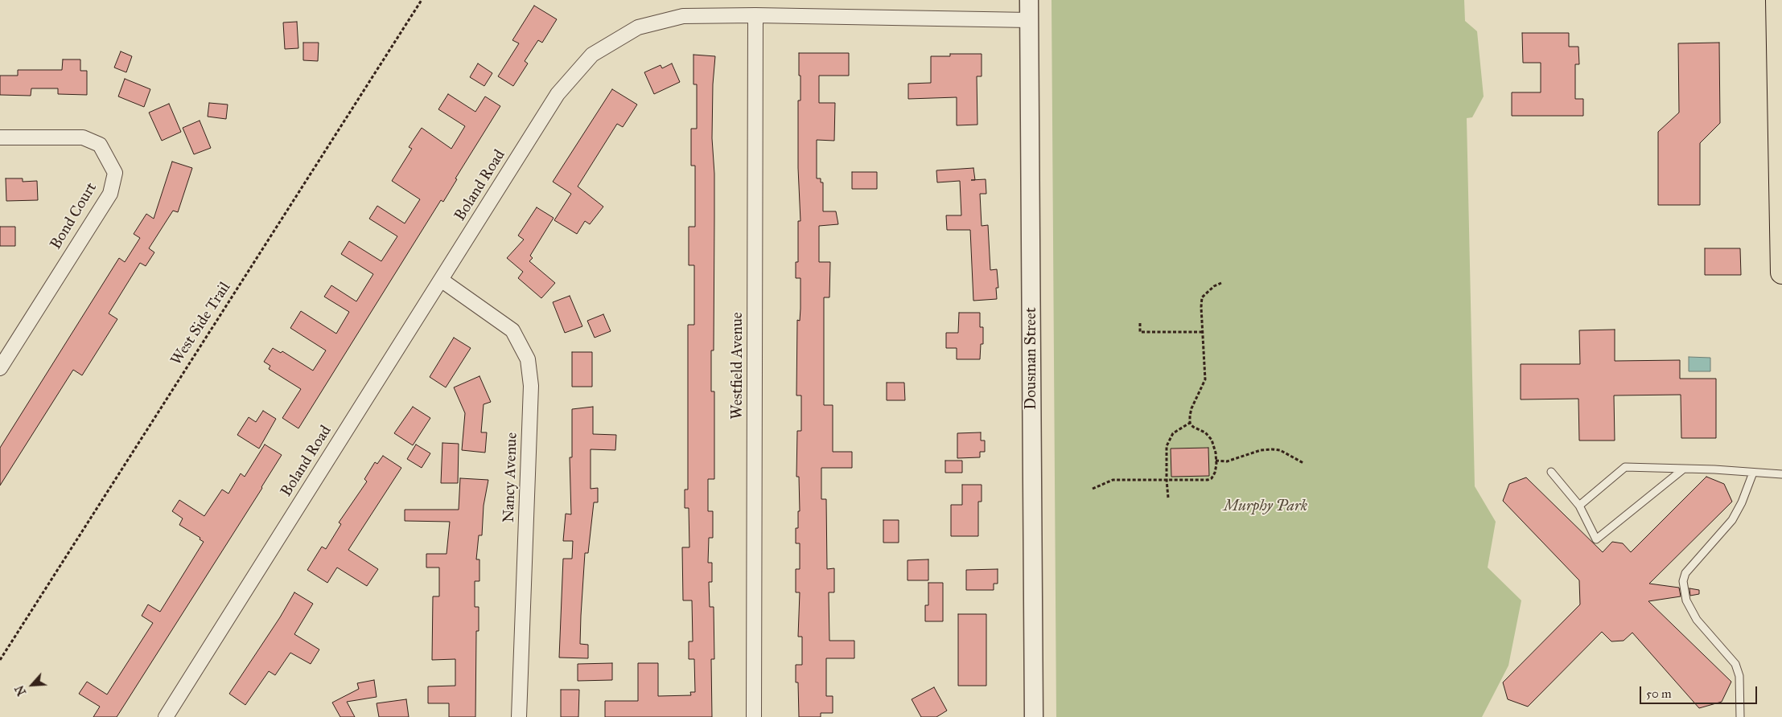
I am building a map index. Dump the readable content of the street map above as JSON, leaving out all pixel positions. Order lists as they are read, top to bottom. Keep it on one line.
{"streets":{"street":["Boland Road","Bond Court","Dousman Street","Westfield Avenue","Nancy Avenue"],"path":["West Side Trail"]},"crossings":[["Boland Road","Dousman Street"],["Boland Road","Westfield Avenue"],["Boland Road","Nancy Avenue"]],"parks":["Murphy Park"],"scale_bar":"50 m","north":"bottom left"}
